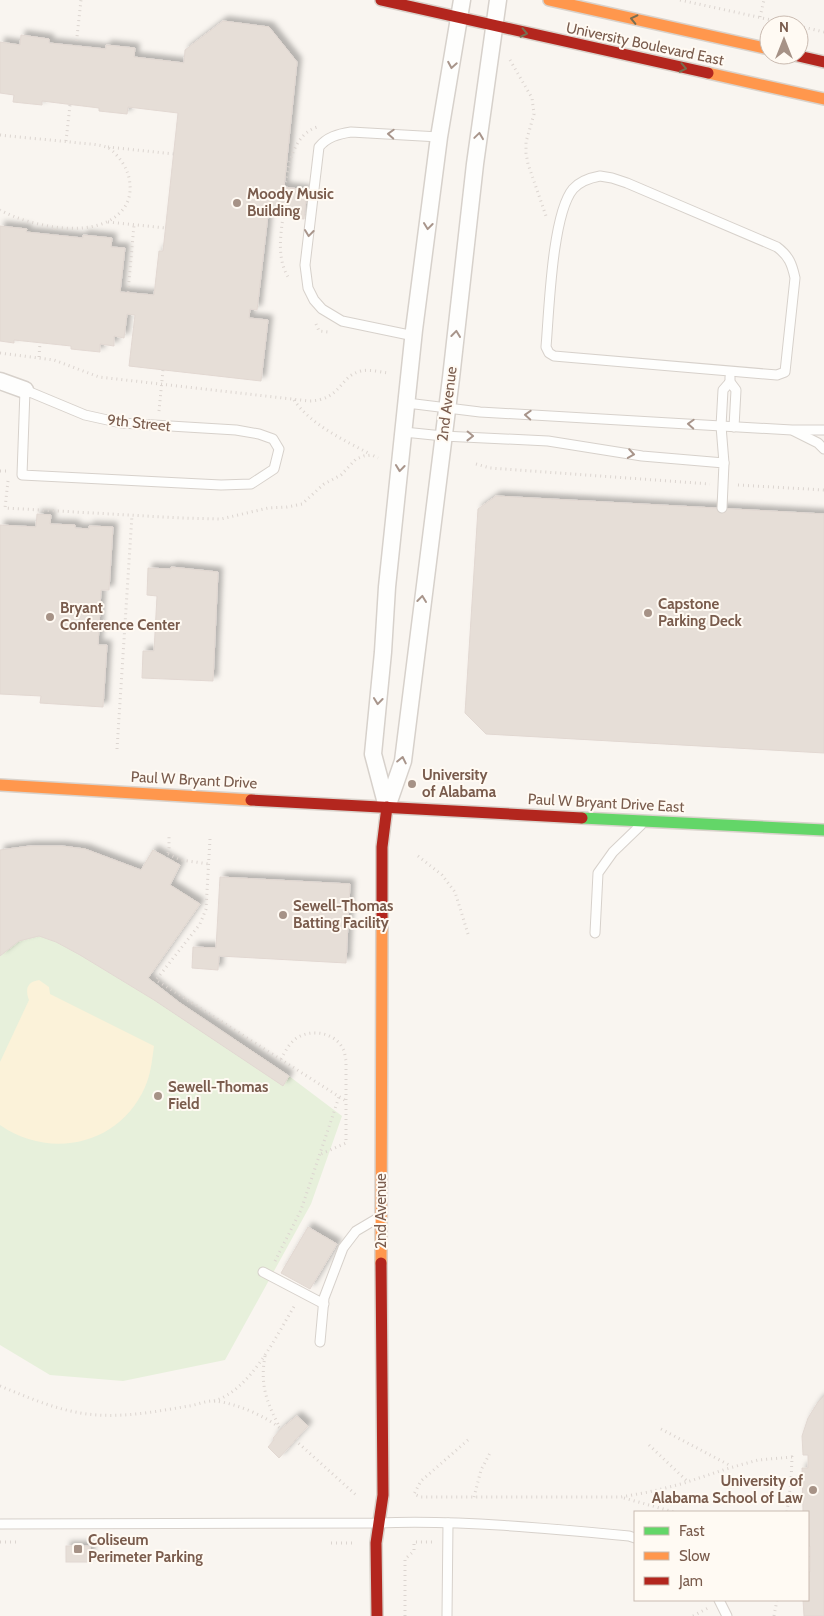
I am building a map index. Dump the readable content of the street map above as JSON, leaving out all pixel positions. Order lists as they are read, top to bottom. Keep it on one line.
{"streets":{"main road":["University Boulevard East","2nd Avenue","Paul W Bryant Drive","Paul W Bryant Drive East"],"street":["9th Street"]},"crossings":[["University Boulevard East","2nd Avenue"],["2nd Avenue","Paul W Bryant Drive"],["2nd Avenue","Paul W Bryant Drive East"],["Paul W Bryant Drive","Paul W Bryant Drive East"]],"places":{"other":["Moody Music Building","Capstone Parking Deck","Bryant Conference Center","University of Alabama","Sewell-Thomas Batting Facility","Sewell-Thomas Field","University of Alabama School of Law"],"transit":["Coliseum Perimeter Parking"]},"legend":["Fast","Slow","Jam"],"north":"top"}
